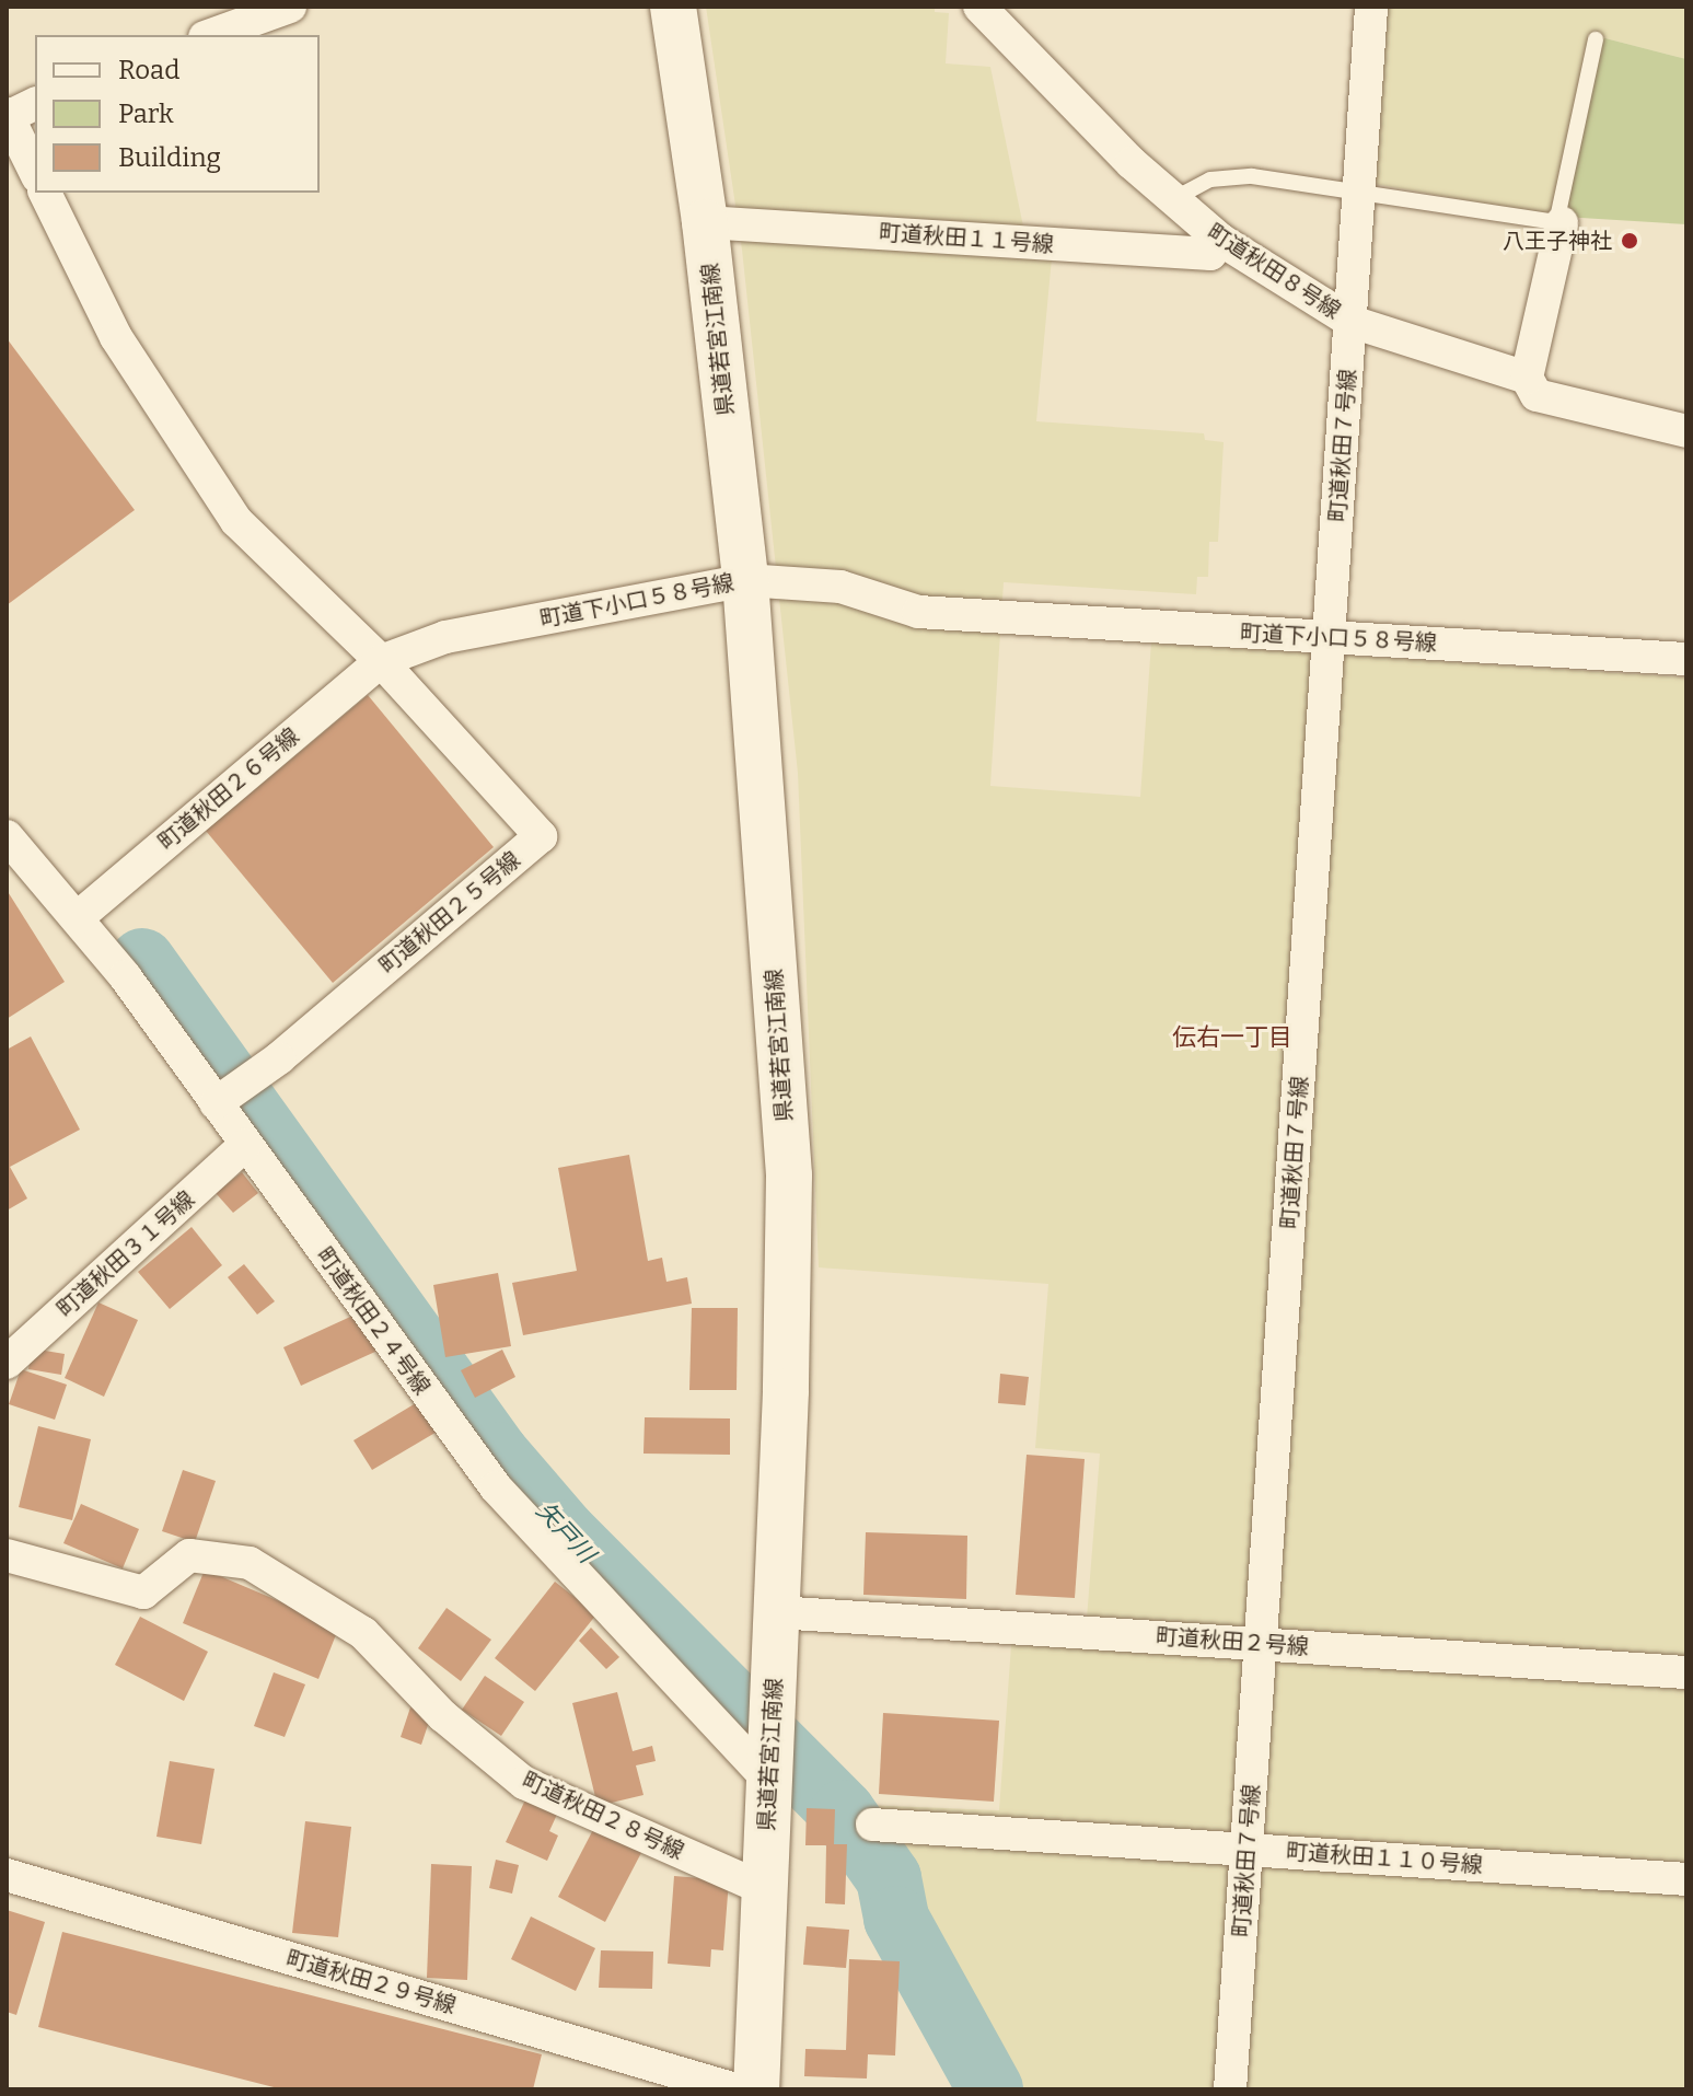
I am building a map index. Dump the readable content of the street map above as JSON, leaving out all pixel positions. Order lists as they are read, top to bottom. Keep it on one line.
{"streets":{"main road":["県道若宮江南線"],"street":["町道秋田１１号線","町道秋田８号線","町道秋田７号線","町道下小口５８号線","町道秋田２６号線","町道秋田２５号線","町道秋田３１号線","町道秋田２４号線","町道秋田２号線","町道秋田２８号線","町道秋田１１０号線","町道秋田２９号線"]},"crossings":[["町道秋田１１号線","町道秋田８号線"],["町道秋田１１号線","県道若宮江南線"],["町道秋田８号線","町道秋田７号線"],["県道若宮江南線","町道下小口５８号線"],["県道若宮江南線","町道秋田２４号線"],["県道若宮江南線","町道秋田２号線"],["県道若宮江南線","町道秋田２８号線"],["町道秋田７号線","町道下小口５８号線"],["町道秋田７号線","町道秋田２号線"],["町道秋田７号線","町道秋田１１０号線"],["町道下小口５８号線","町道秋田２６号線"],["町道下小口５８号線","町道秋田２５号線"],["町道秋田２６号線","町道秋田２５号線"],["町道秋田２６号線","町道秋田２４号線"],["町道秋田２５号線","町道秋田２４号線"],["町道秋田３１号線","町道秋田２４号線"]],"districts":["伝右一丁目"],"water":["矢戸川"],"places":["八王子神社"],"legend":["Road","Park","Building"]}
